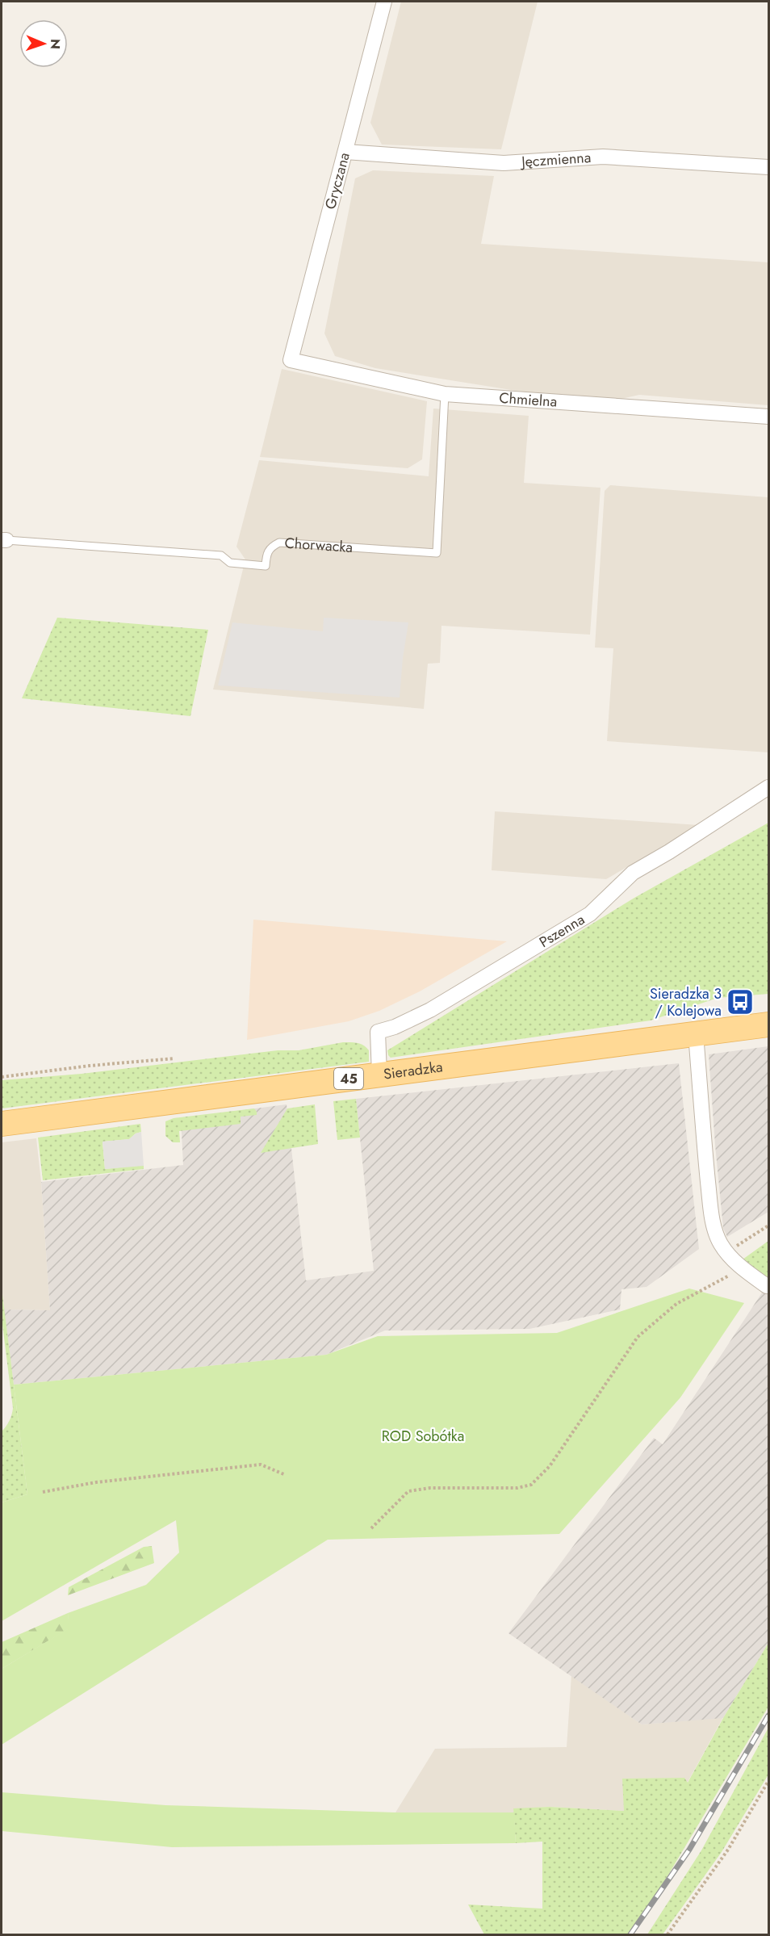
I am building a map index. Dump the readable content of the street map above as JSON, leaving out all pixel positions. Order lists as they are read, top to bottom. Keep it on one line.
{"streets":{"main road":["Sieradzka","45"],"street":["Jęczmienna","Gryczana","Chmielna","Pszenna"],"lane":["Chorwacka"]},"crossings":[["Jęczmienna","Gryczana"],["Gryczana","Chmielna"],["Chmielna","Chorwacka"],["Pszenna","Sieradzka"]],"parks":["ROD Sobótka"],"places":{"bus stop":["Sieradzka 3 / Kolejowa"]},"north":"right"}
